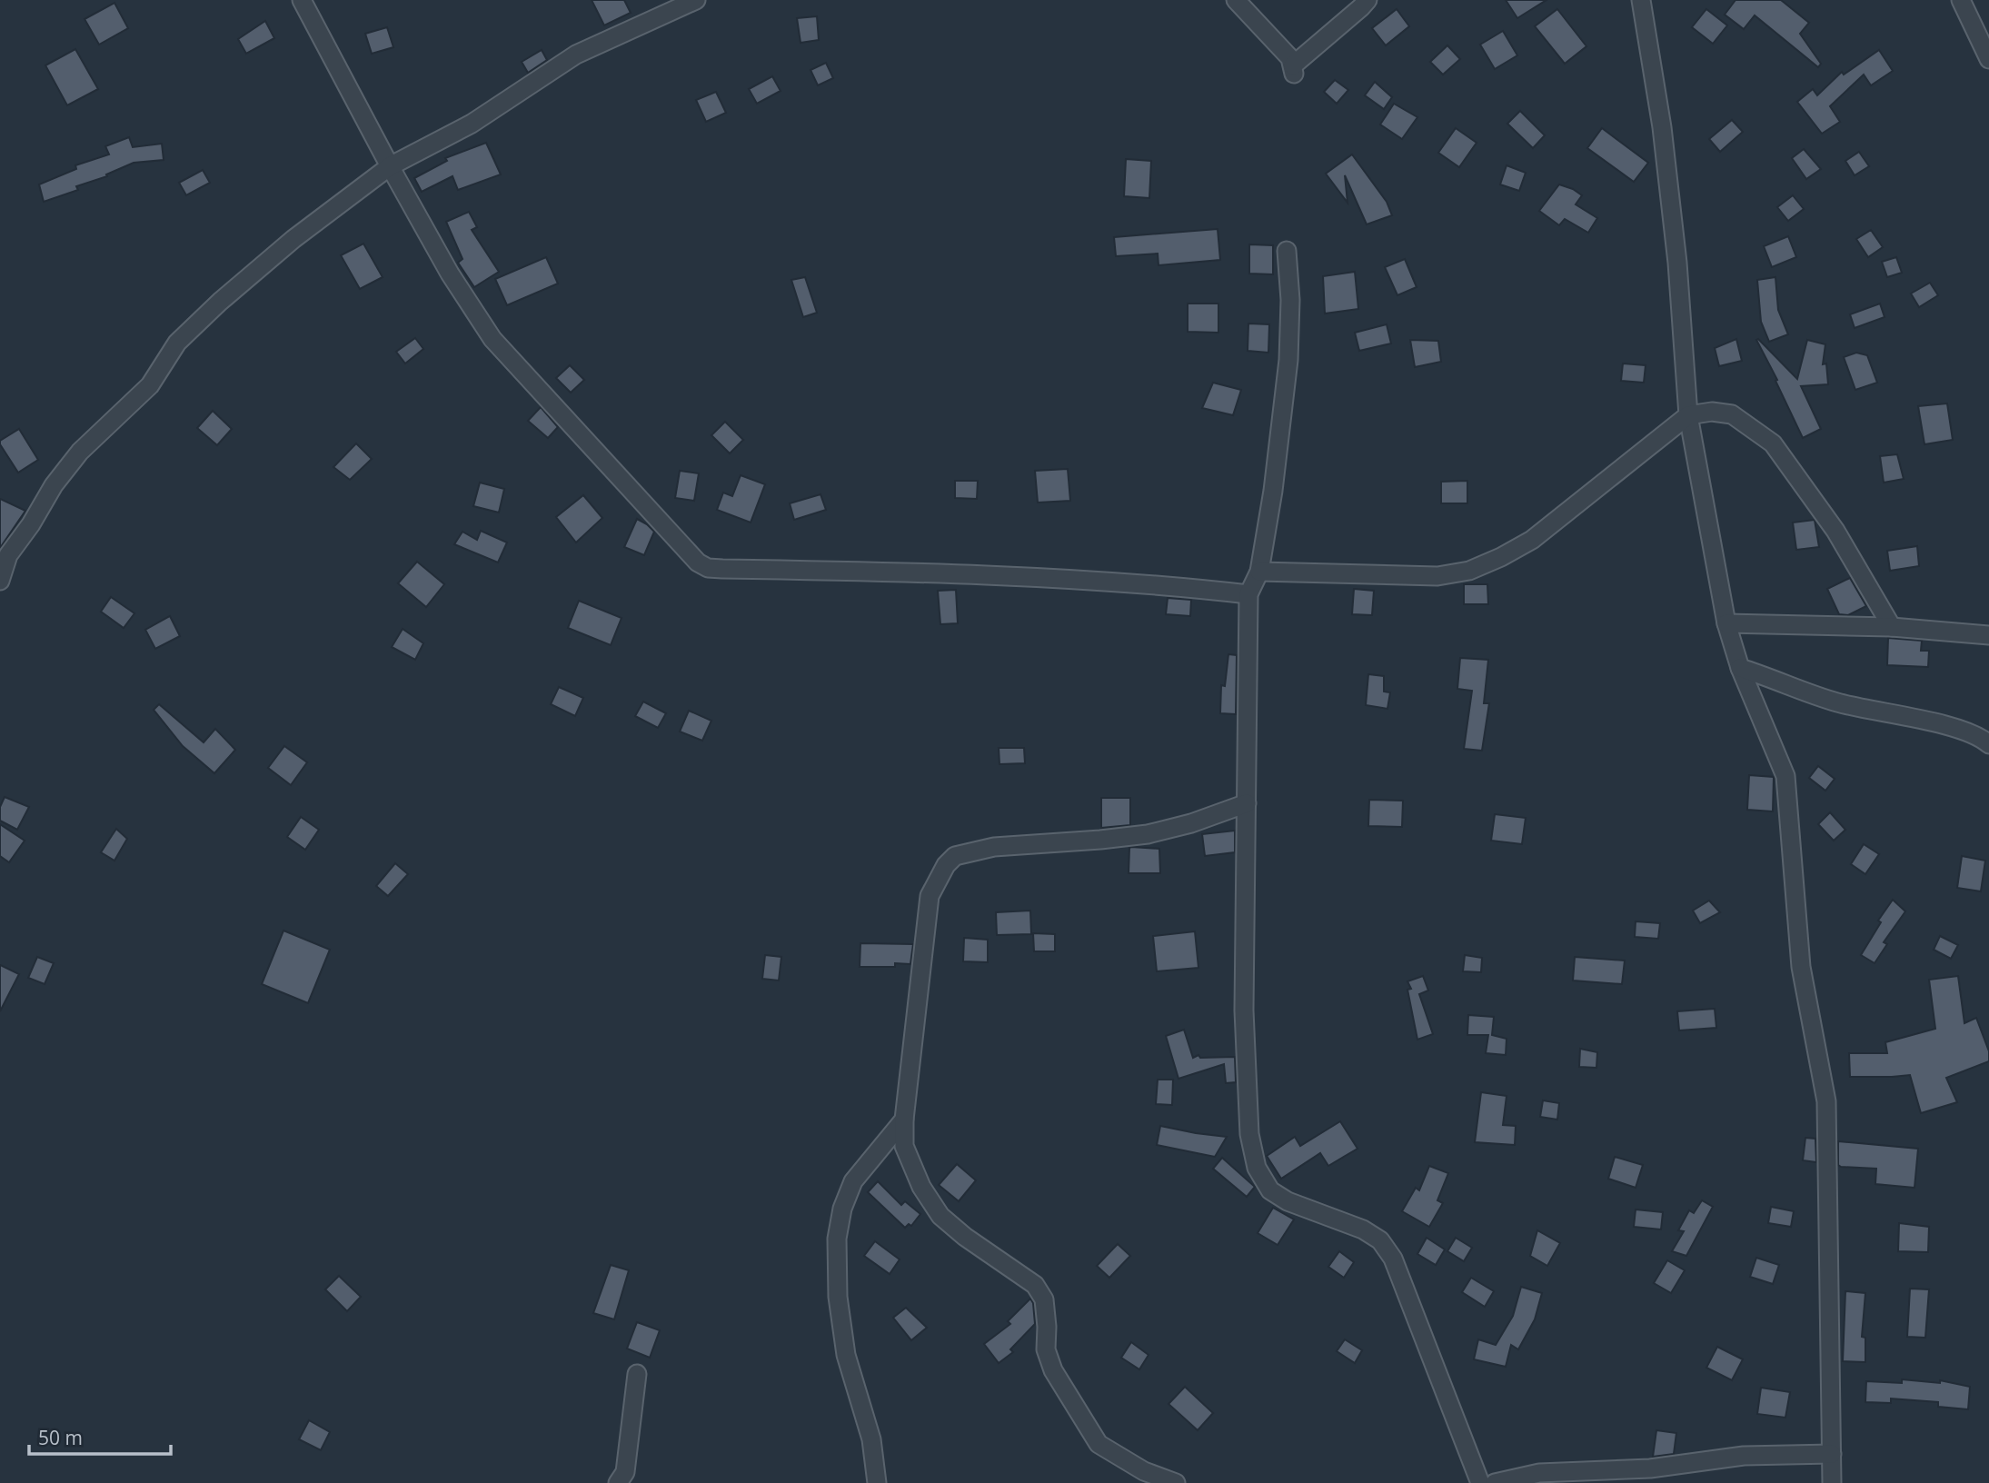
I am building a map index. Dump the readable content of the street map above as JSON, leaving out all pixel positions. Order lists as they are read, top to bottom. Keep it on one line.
{"scale_bar":"50 m"}
